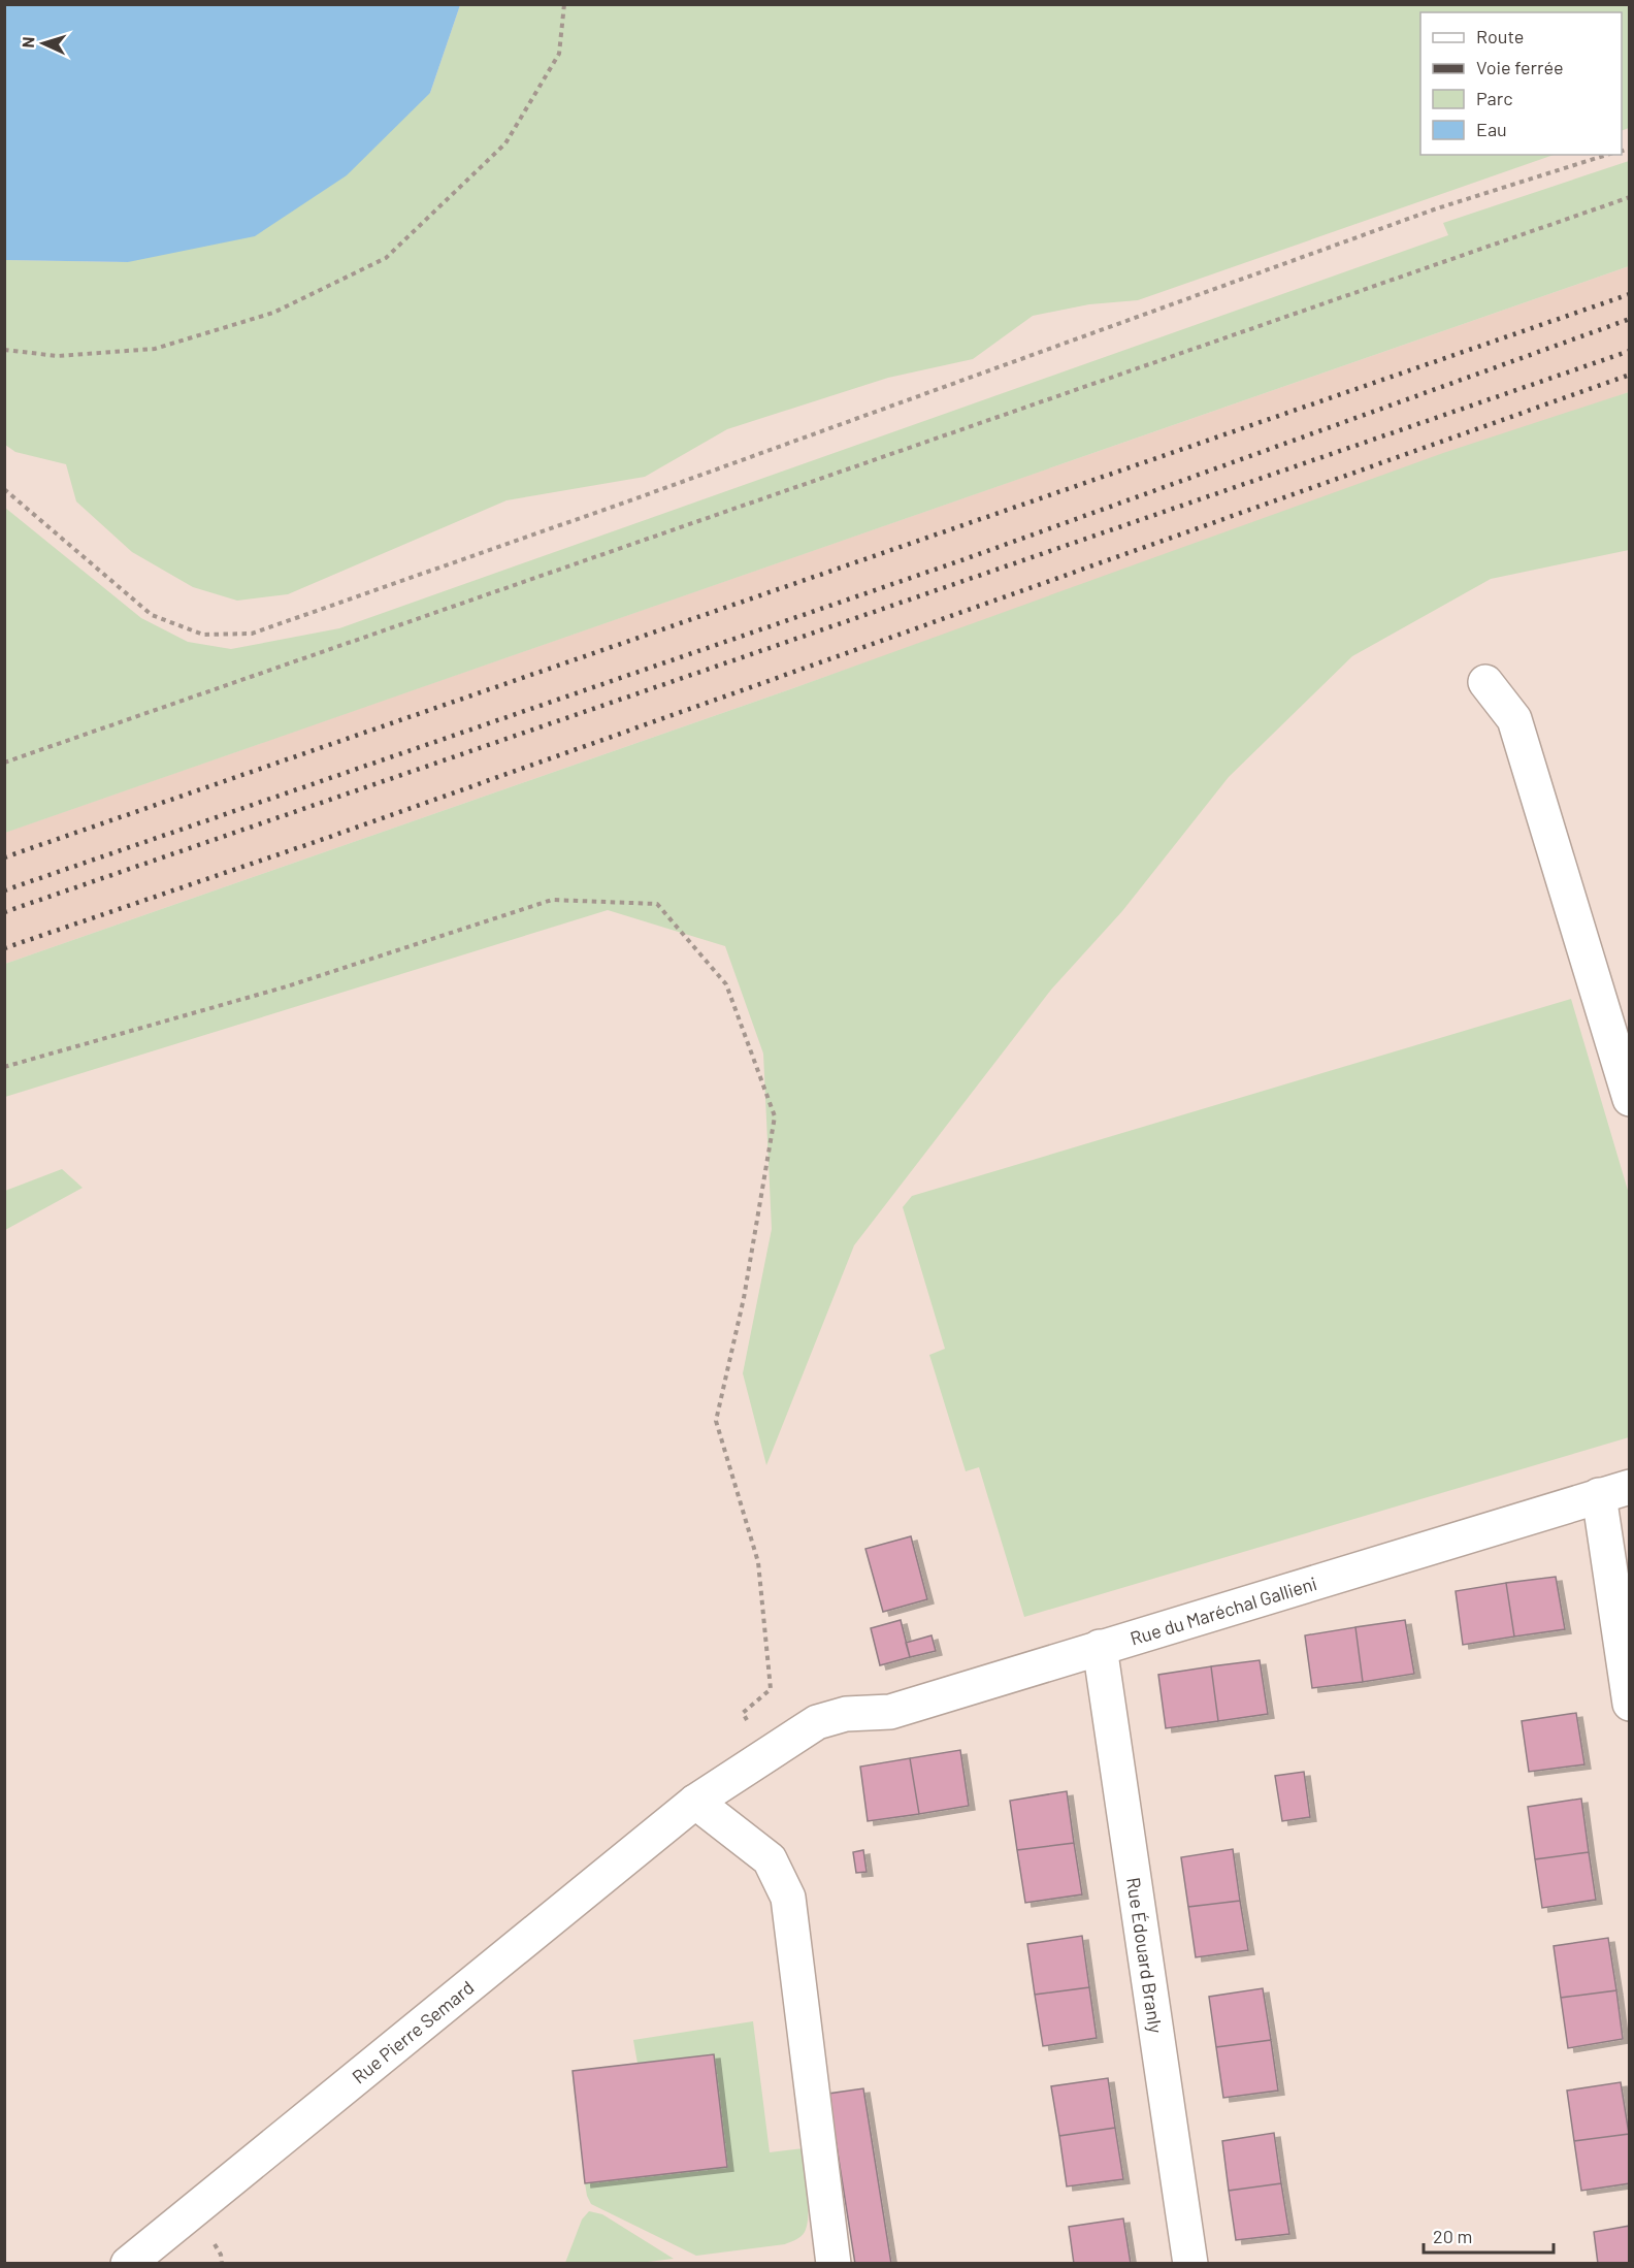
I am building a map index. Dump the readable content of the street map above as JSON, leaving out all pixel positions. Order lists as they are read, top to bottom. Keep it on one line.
{"streets":{"street":["Rue du Maréchal Gallieni","Rue Édouard Branly","Rue Pierre Semard"]},"crossings":[["Rue du Maréchal Gallieni","Rue Édouard Branly"],["Rue du Maréchal Gallieni","Rue Pierre Semard"]],"legend":["Route","Voie ferrée","Parc","Eau"],"scale_bar":"20 m","north":"left"}
